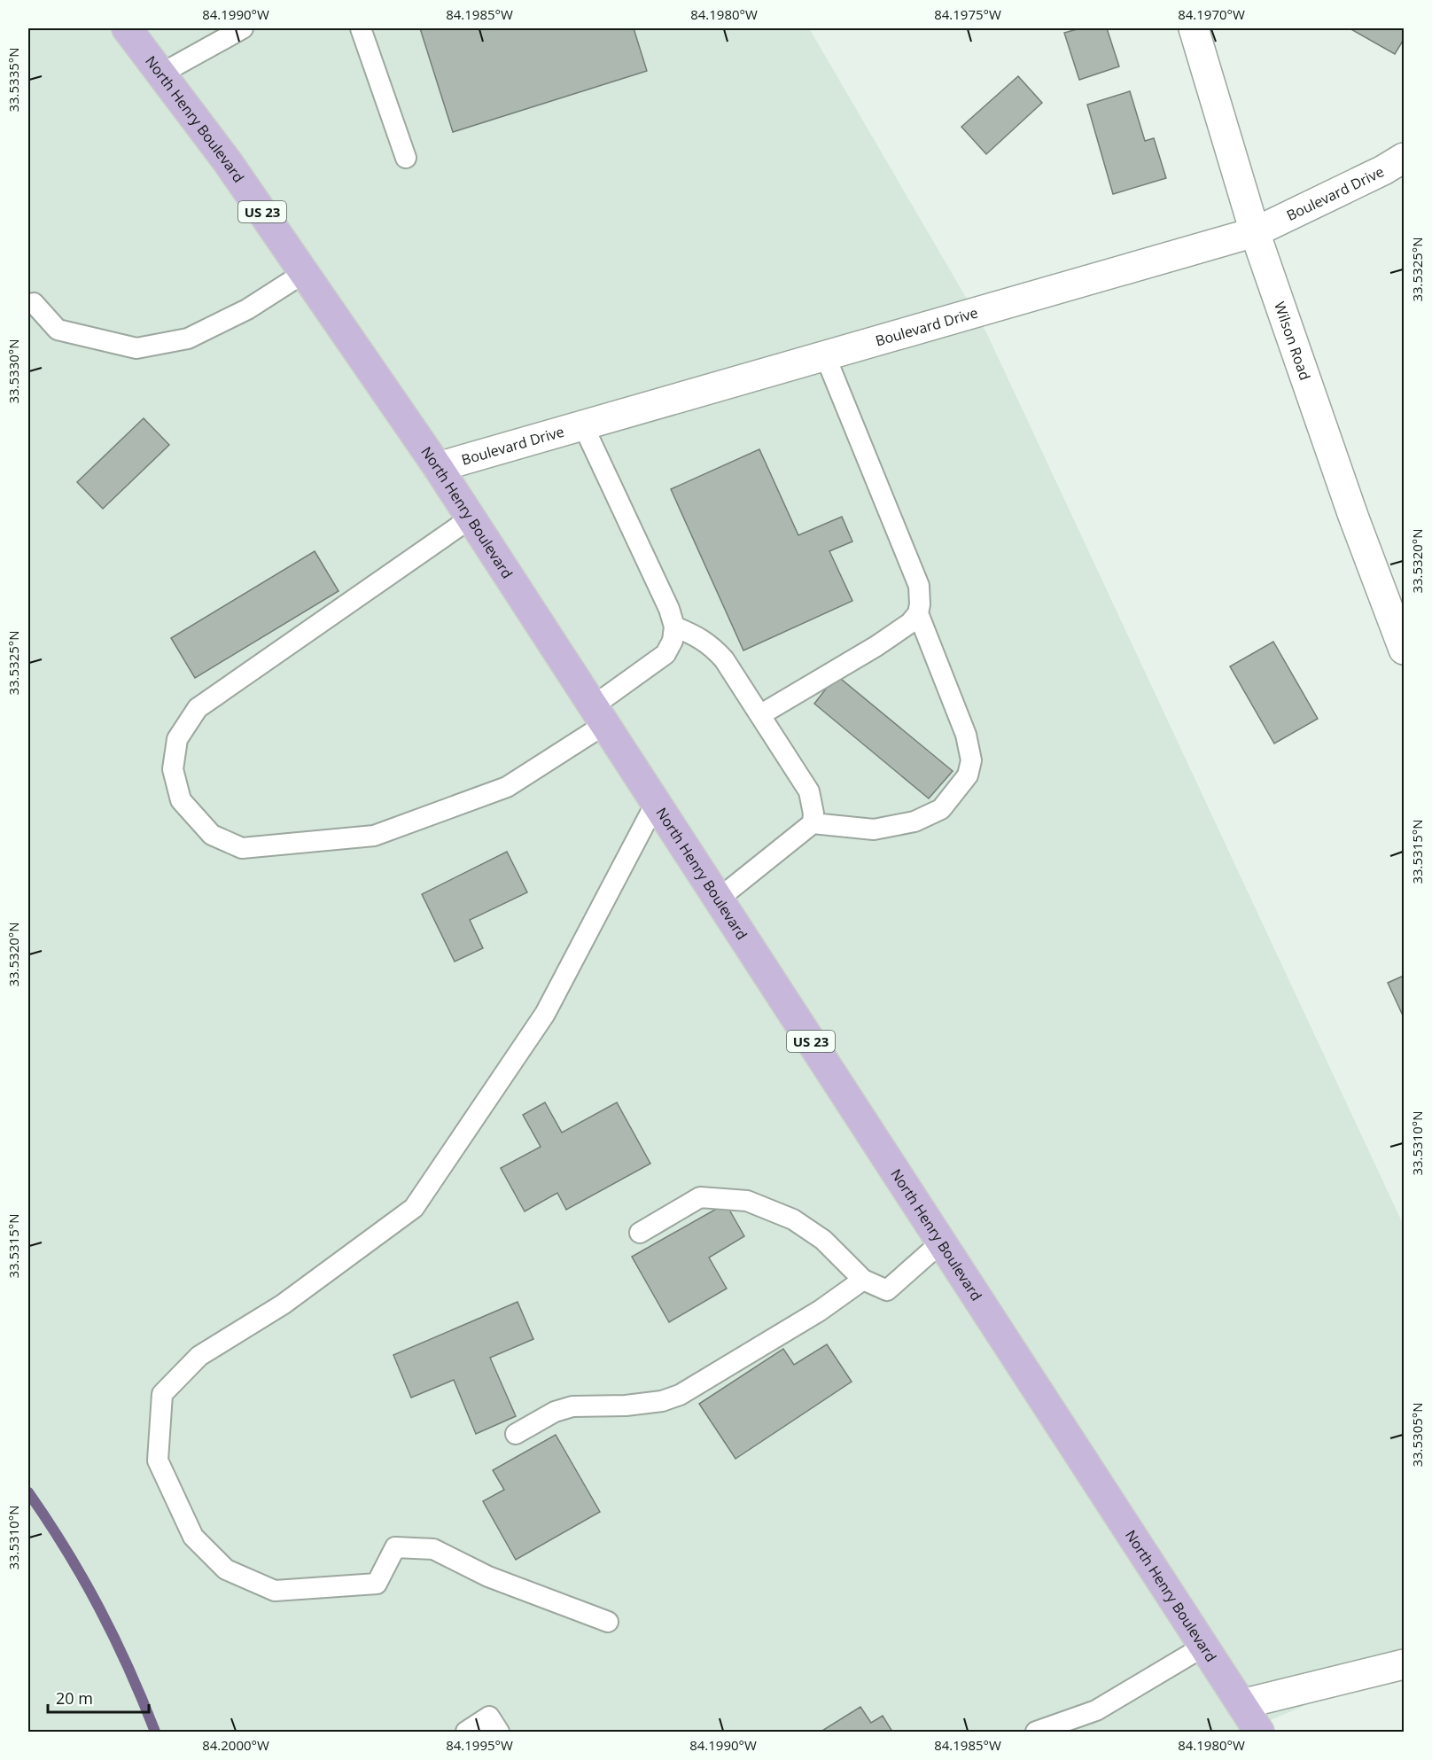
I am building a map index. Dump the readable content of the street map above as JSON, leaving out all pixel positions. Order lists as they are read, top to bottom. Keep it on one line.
{"streets":{"main road":["North Henry Boulevard","US 23"],"street":["Boulevard Drive","Wilson Road"]},"crossings":[["North Henry Boulevard","Boulevard Drive"],["Boulevard Drive","Wilson Road"]],"scale_bar":"20 m","coordinates":["84.1990°W","84.1985°W","84.1980°W","84.1975°W","84.1970°W","33.5335°N","33.5325°N","33.5330°N","33.5320°N","33.5315°N","33.5310°N","33.5305°N","84.2000°W","84.1995°W"]}
